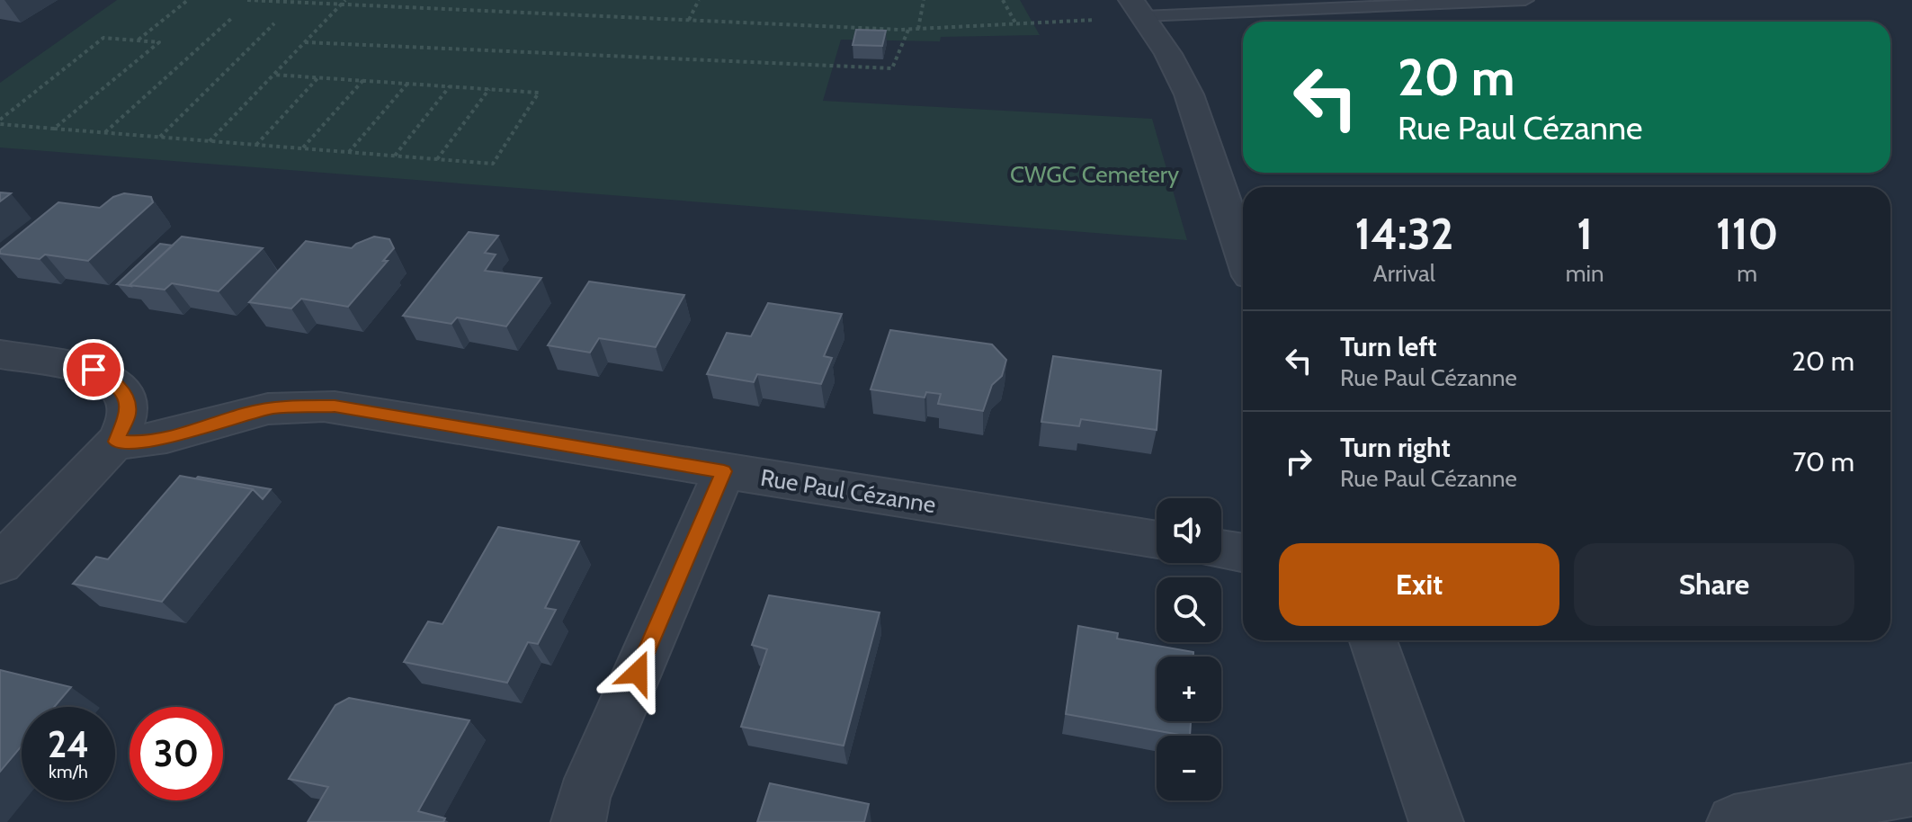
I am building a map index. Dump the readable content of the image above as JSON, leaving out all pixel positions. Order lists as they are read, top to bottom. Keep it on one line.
{"streets":{"street":["Rue Paul Cézanne"]},"parks":["CWGC Cemetery"],"page":{"turn":["20 m","Rue Paul Cézanne"],"eta":["14:32","Arrival","1","min","110","m"],"list":[{"name":"Turn left","note":"Rue Paul Cézanne","value":"20 m"},{"name":"Turn right","note":"Rue Paul Cézanne","value":"70 m"}],"map_buttons":["+","−"],"buttons":["Exit","Share"],"speed":"24 km/h","limit":"30"}}
